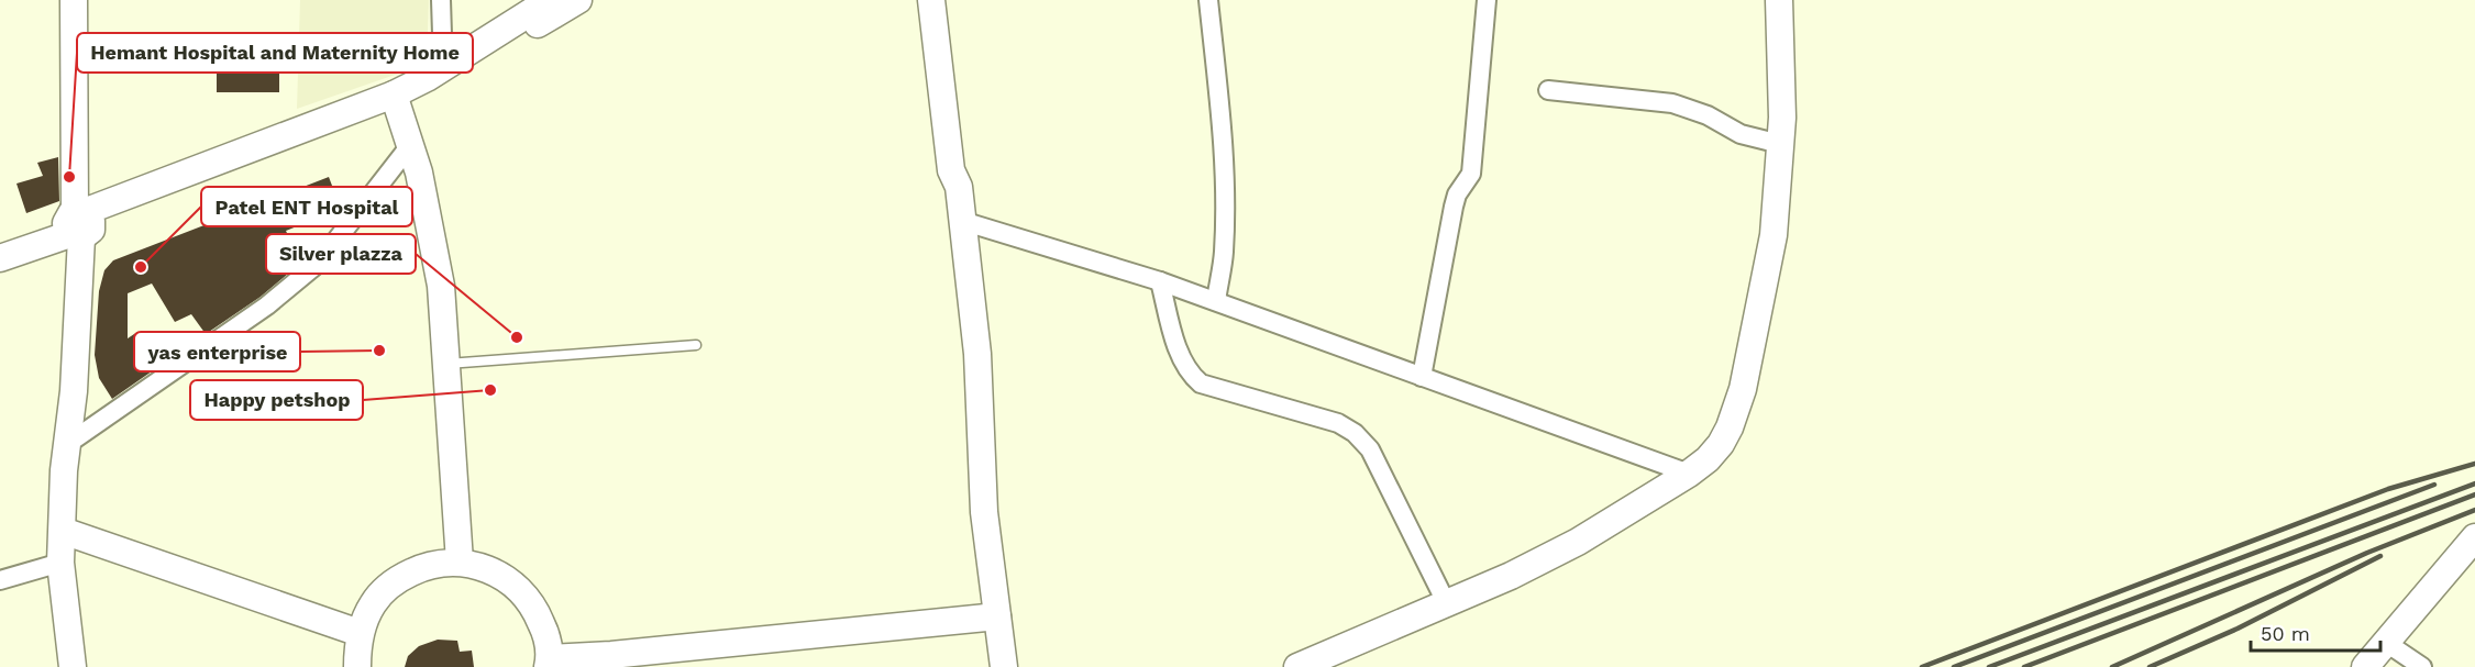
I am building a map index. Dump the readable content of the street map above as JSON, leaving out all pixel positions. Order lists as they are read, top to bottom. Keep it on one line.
{"places":["Hemant Hospital and Maternity Home","Patel ENT Hospital","Silver plazza","yas enterprise","Happy petshop"],"scale_bar":"50 m"}
